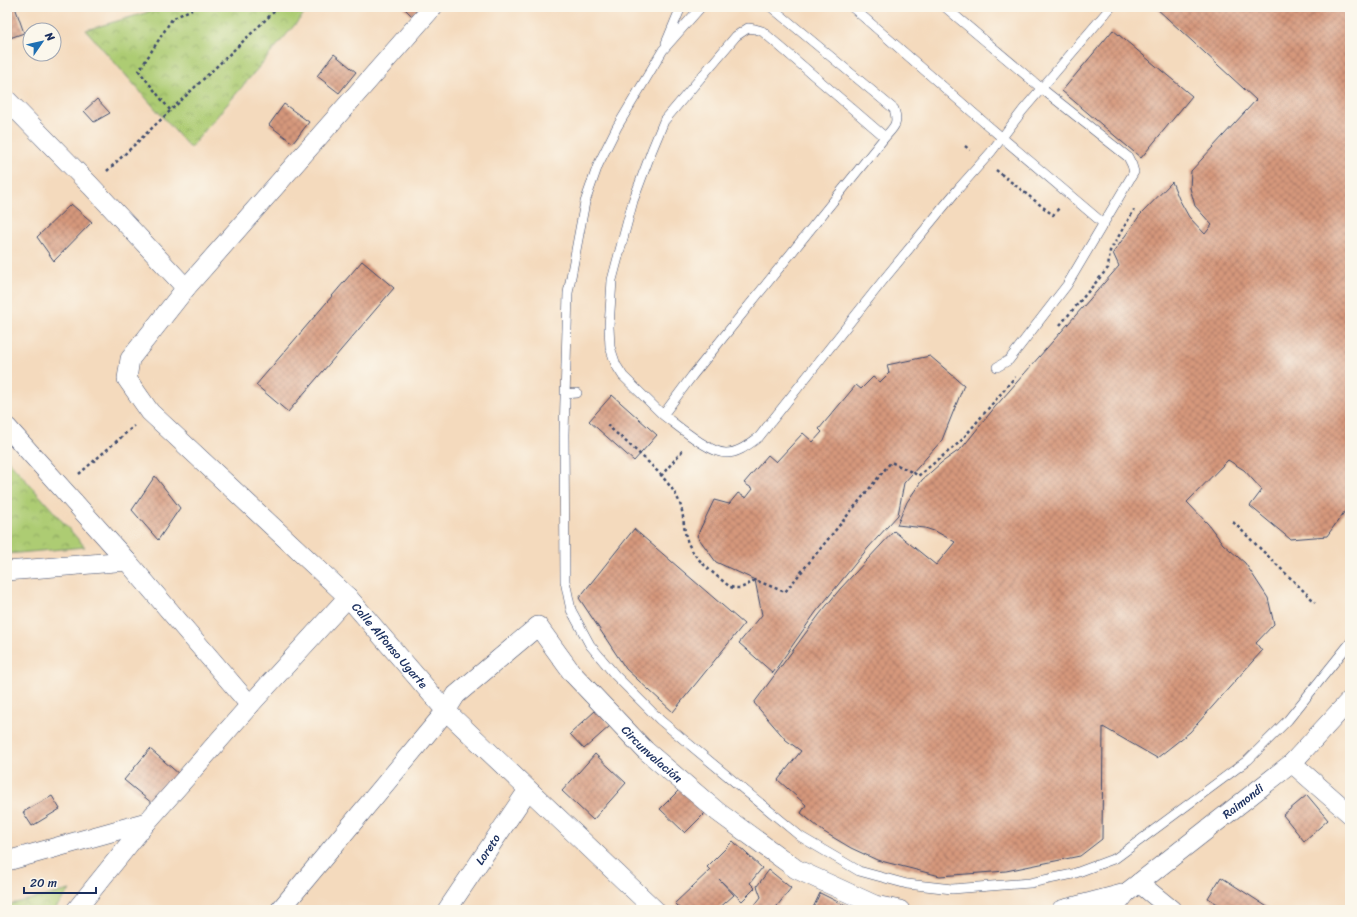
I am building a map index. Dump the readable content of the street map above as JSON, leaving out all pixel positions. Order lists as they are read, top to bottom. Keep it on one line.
{"streets":{"street":["Calle Alfonso Ugarte","Circunvalación","Raimondi","Loreto"]},"crossings":[["Calle Alfonso Ugarte","Circunvalación"],["Calle Alfonso Ugarte","Loreto"]],"scale_bar":"20 m","north":"top right"}
